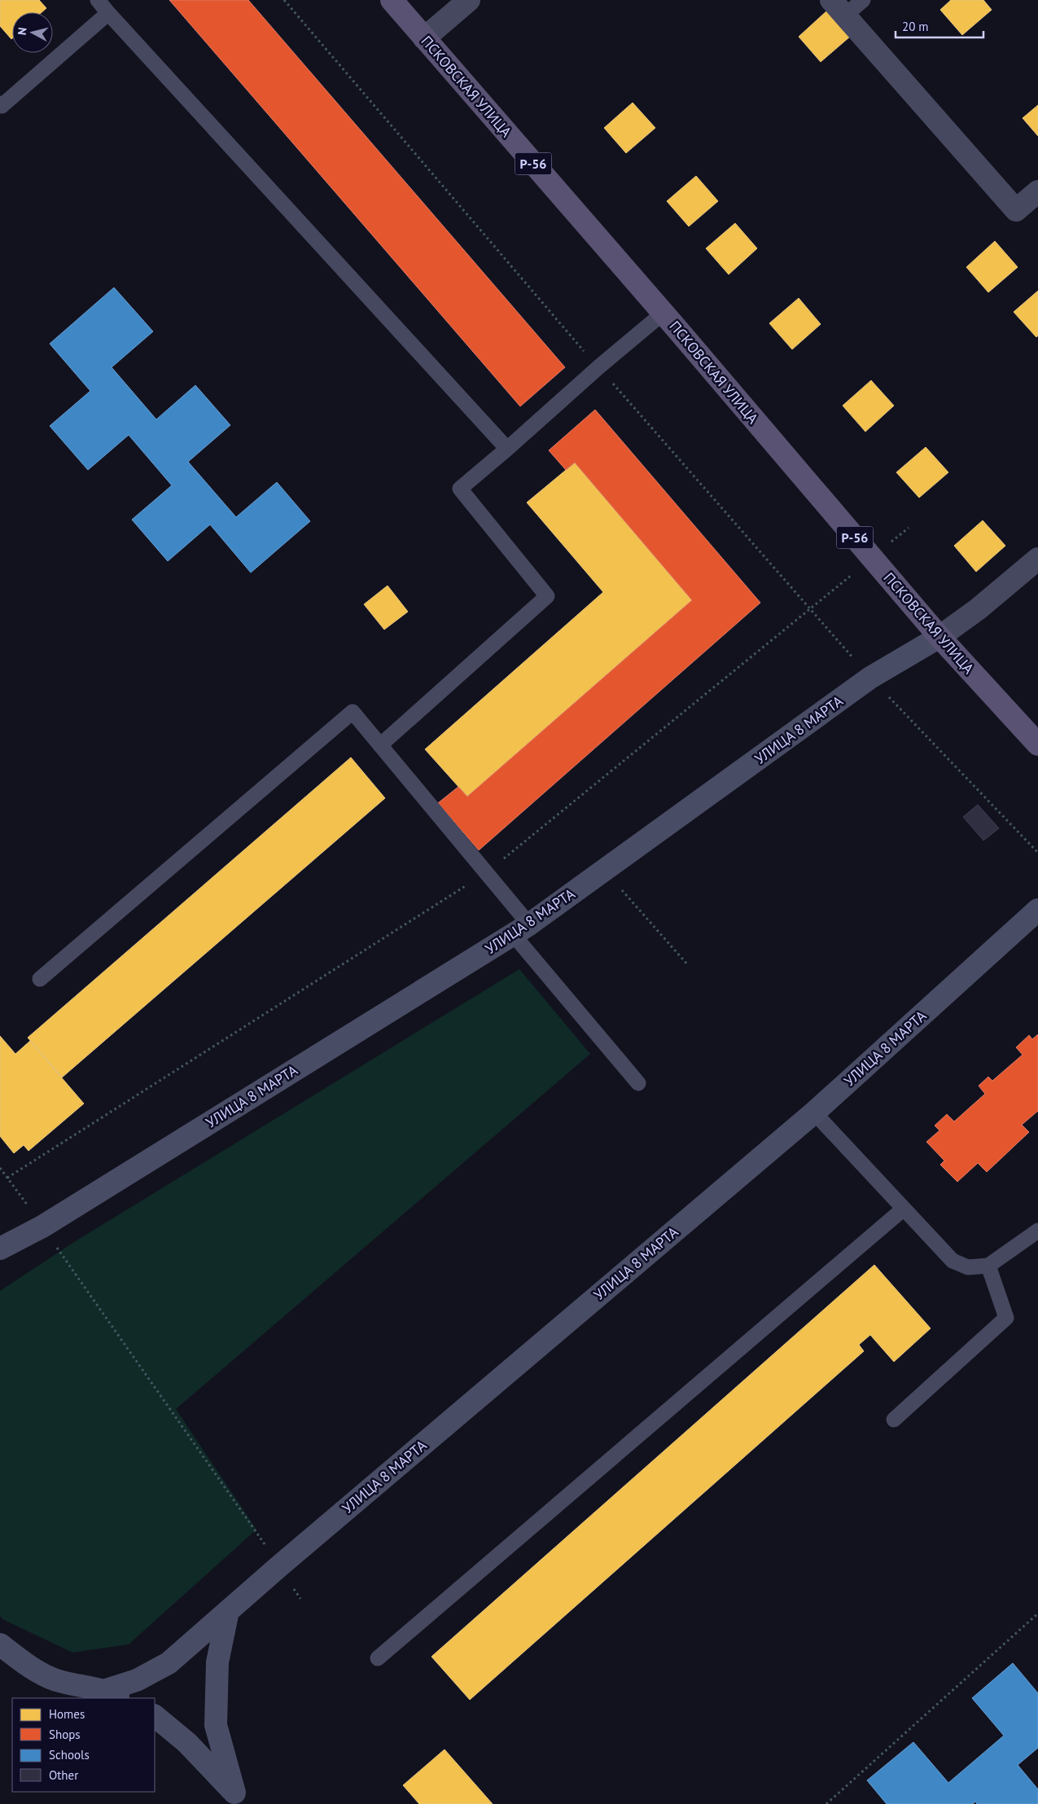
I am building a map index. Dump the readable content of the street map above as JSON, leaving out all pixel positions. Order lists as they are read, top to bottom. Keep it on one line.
{"streets":{"main road":["ПСКОВСКАЯ УЛИЦА","Р-56","УЛИЦА 8 МАРТА"]},"crossings":[["ПСКОВСКАЯ УЛИЦА","УЛИЦА 8 МАРТА"]],"legend":["Homes","Shops","Schools","Other"],"scale_bar":"20 m","north":"left"}
